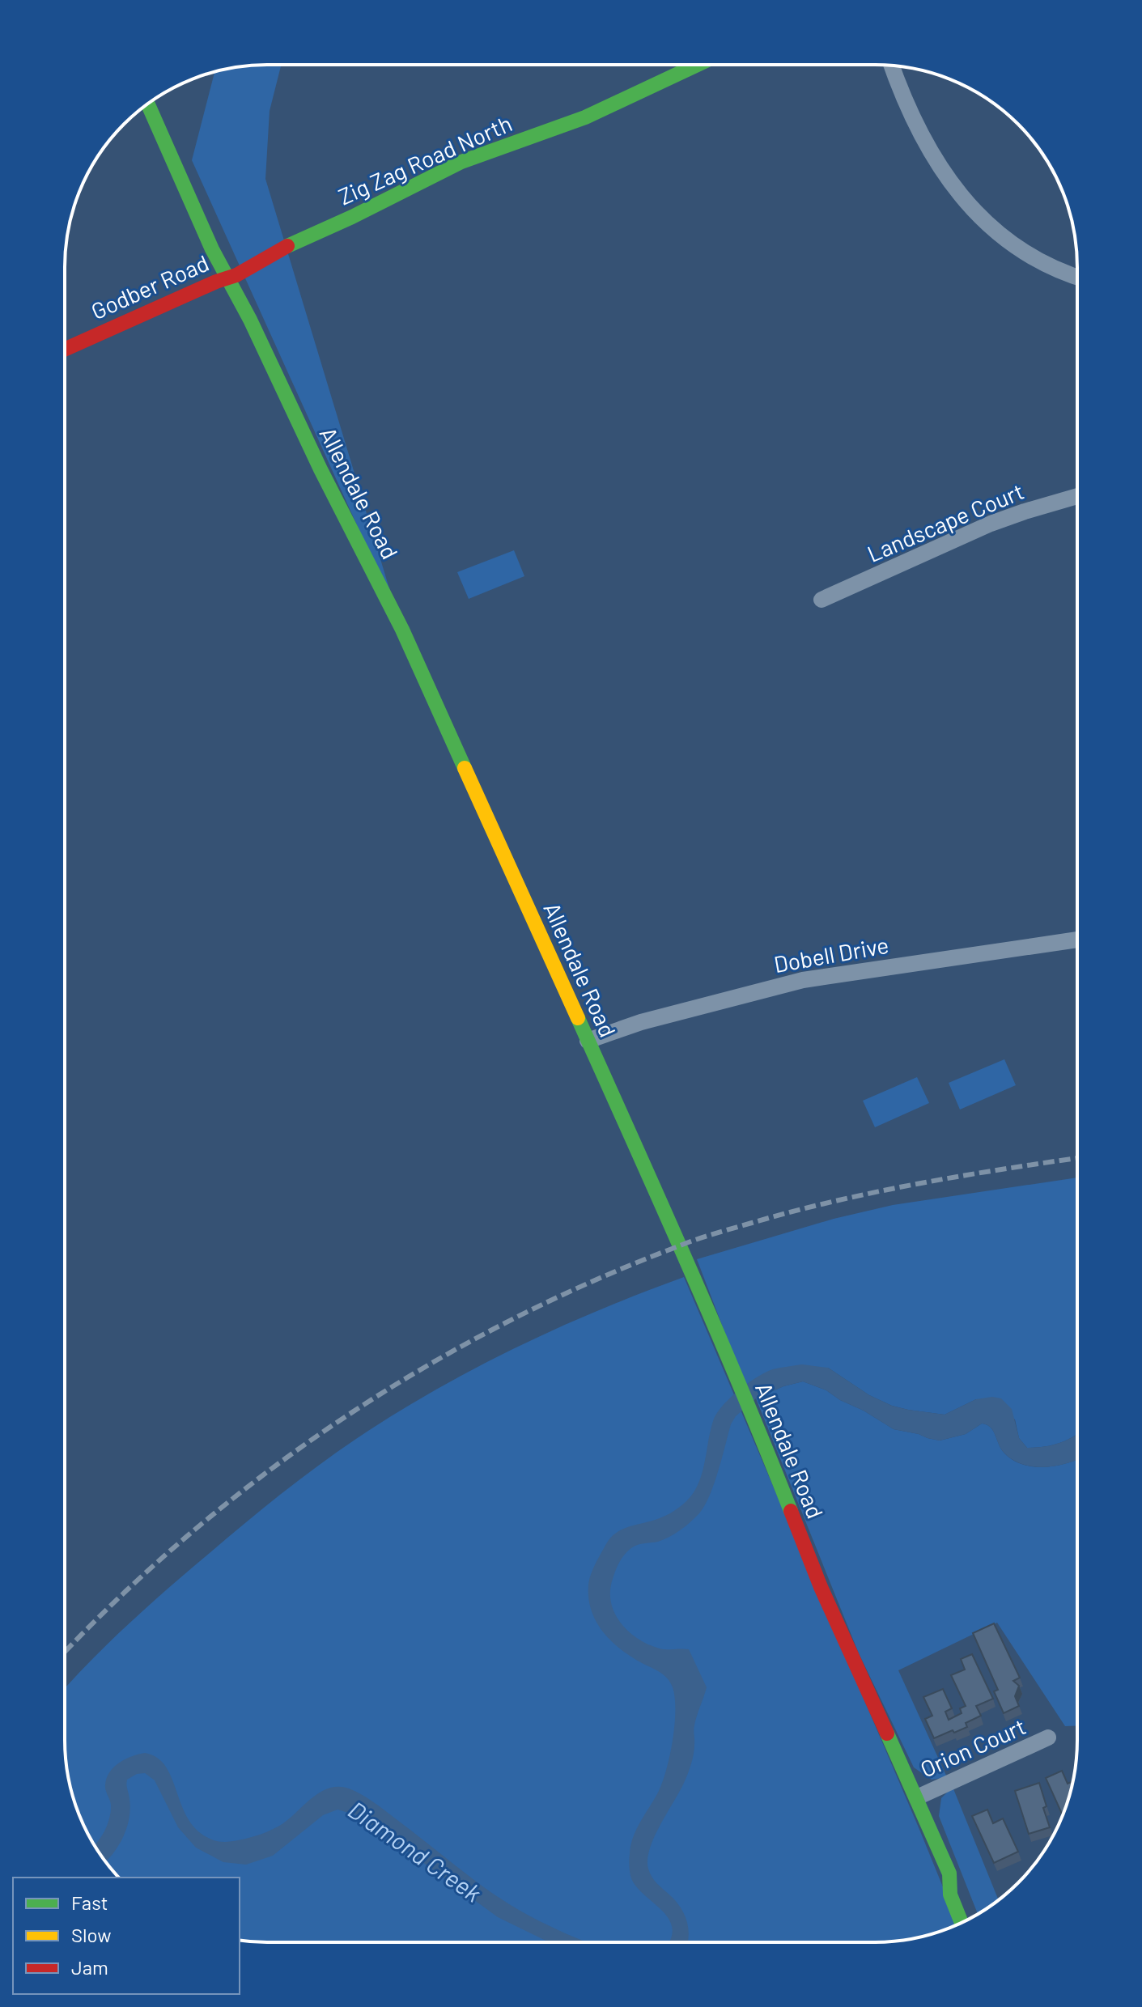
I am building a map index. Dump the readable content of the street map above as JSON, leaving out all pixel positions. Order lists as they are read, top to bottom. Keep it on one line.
{"streets":{"street":["Zig Zag Road North","Godber Road","Allendale Road","Landscape Court","Dobell Drive","Orion Court"]},"crossings":[["Zig Zag Road North","Godber Road"],["Zig Zag Road North","Allendale Road"],["Godber Road","Allendale Road"],["Allendale Road","Dobell Drive"],["Allendale Road","Orion Court"]],"water":["Diamond Creek"],"legend":["Fast","Slow","Jam"]}
